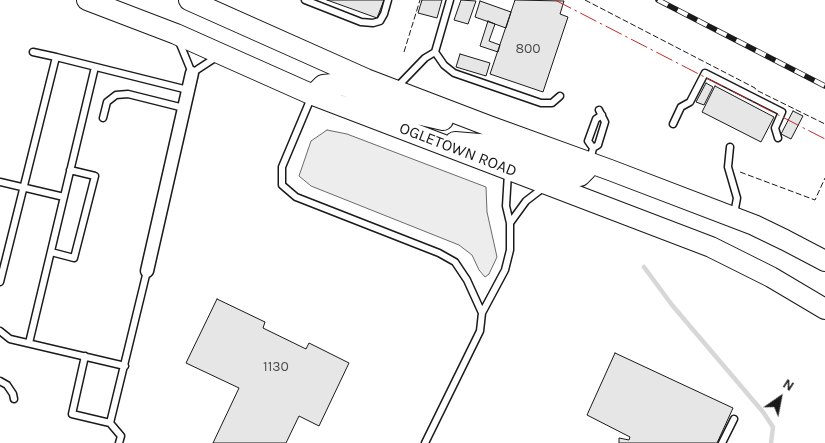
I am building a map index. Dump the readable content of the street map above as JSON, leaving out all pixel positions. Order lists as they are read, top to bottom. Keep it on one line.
{"streets":{"main road":["OGLETOWN ROAD"]},"house_numbers":["800","1130"],"north":"top right"}
